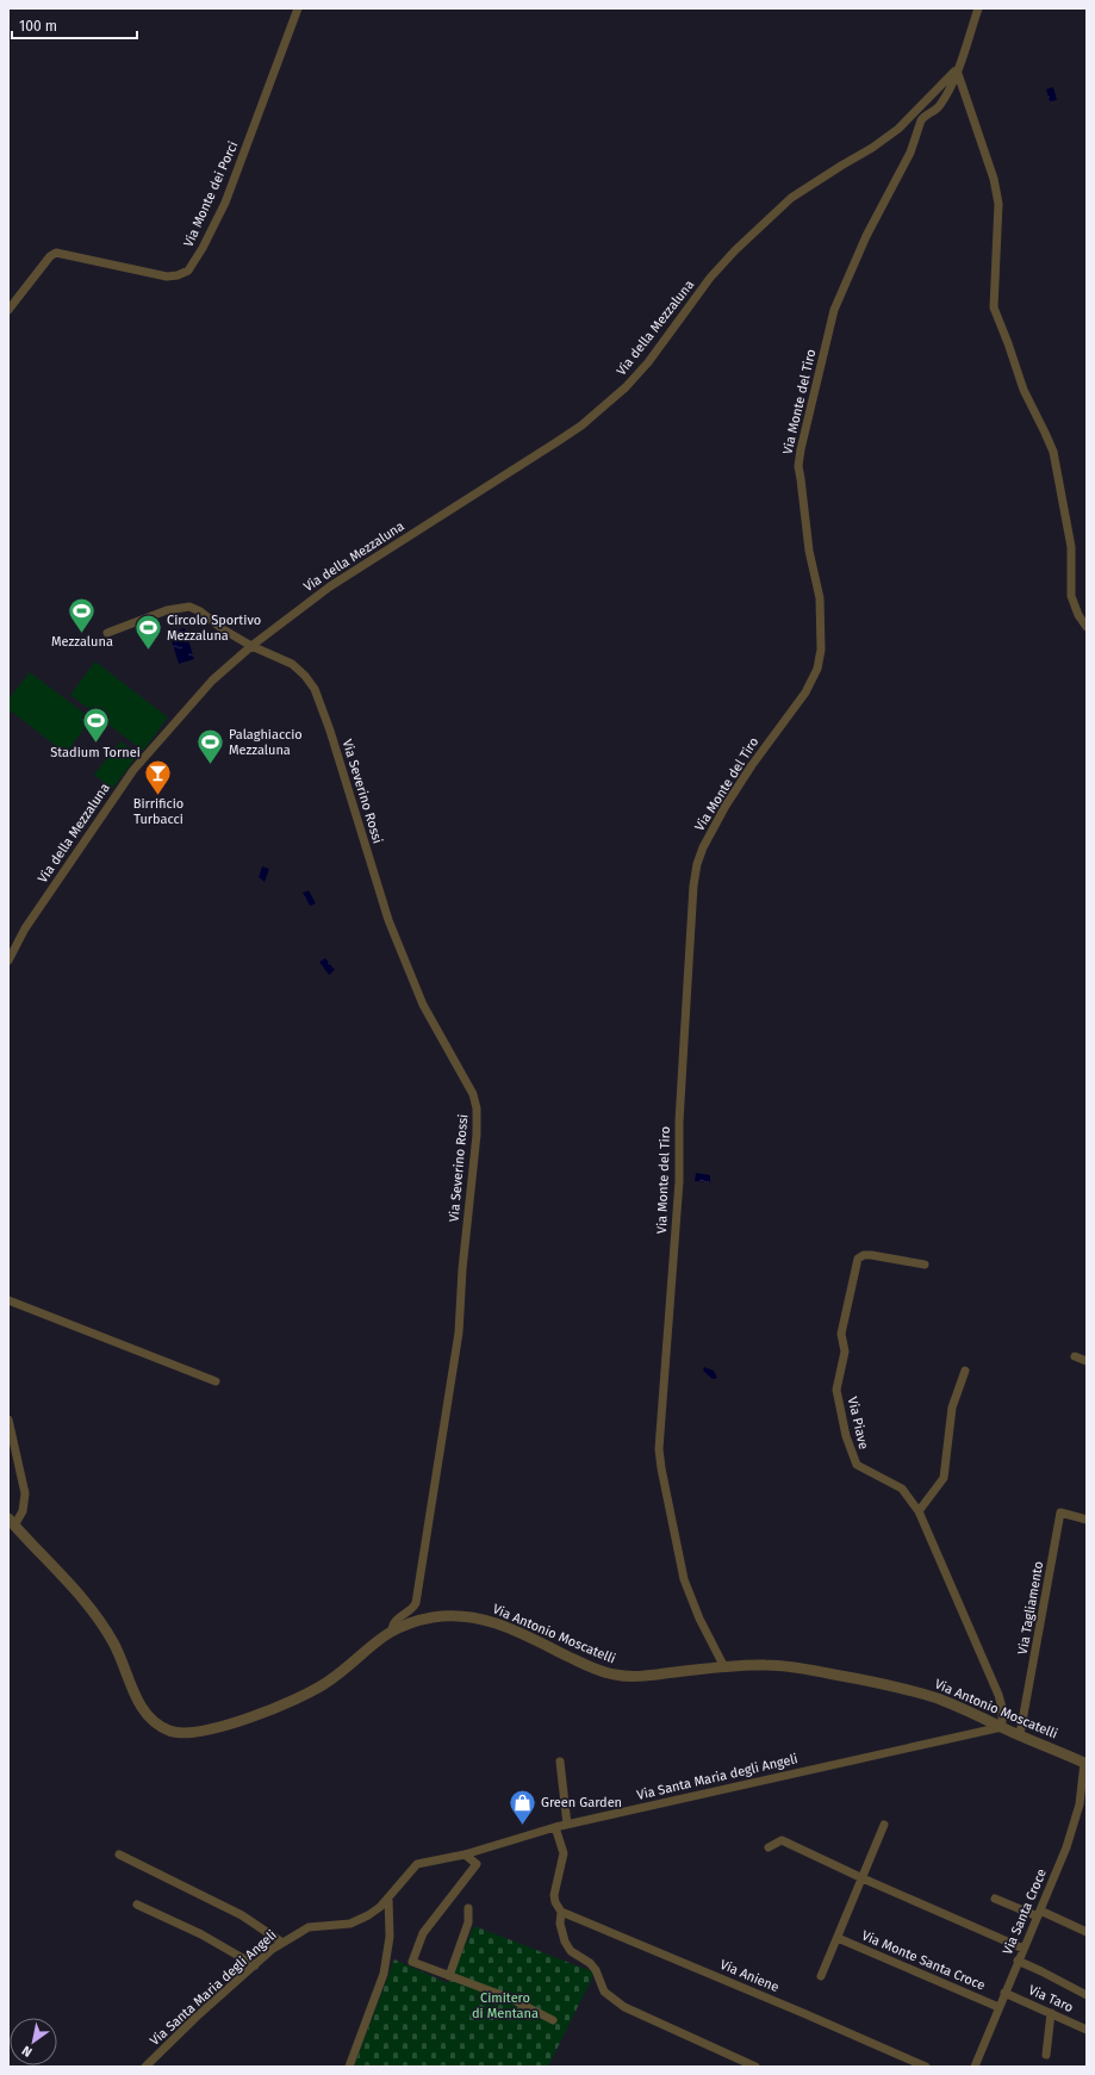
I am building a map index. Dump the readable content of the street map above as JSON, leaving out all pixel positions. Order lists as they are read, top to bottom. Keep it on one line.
{"streets":{"street":["Via Monte dei Porci","Via della Mezzaluna","Via Monte del Tiro","Via Severino Rossi","Via Piave","Via Tagliamento","Via Antonio Moscatelli","Via Santa Maria degli Angeli","Via Santa Croce","Via Monte Santa Croce","Via Aniene","Via Taro"]},"crossings":[["Via della Mezzaluna","Via Monte del Tiro"],["Via della Mezzaluna","Via Severino Rossi"],["Via Monte del Tiro","Via Antonio Moscatelli"],["Via Severino Rossi","Via Antonio Moscatelli"],["Via Piave","Via Antonio Moscatelli"],["Via Piave","Via Santa Maria degli Angeli"],["Via Tagliamento","Via Antonio Moscatelli"],["Via Antonio Moscatelli","Via Santa Maria degli Angeli"],["Via Antonio Moscatelli","Via Santa Croce"],["Via Santa Croce","Via Monte Santa Croce"],["Via Santa Croce","Via Taro"]],"parks":["Cimitero di Mentana"],"places":{"sports":["Mezzaluna","Circolo Sportivo Mezzaluna","Stadium Tornei","Palaghiaccio Mezzaluna"],"bar":["Birrificio Turbacci"],"shop":["Green Garden"]},"scale_bar":"100 m","north":"bottom left"}
